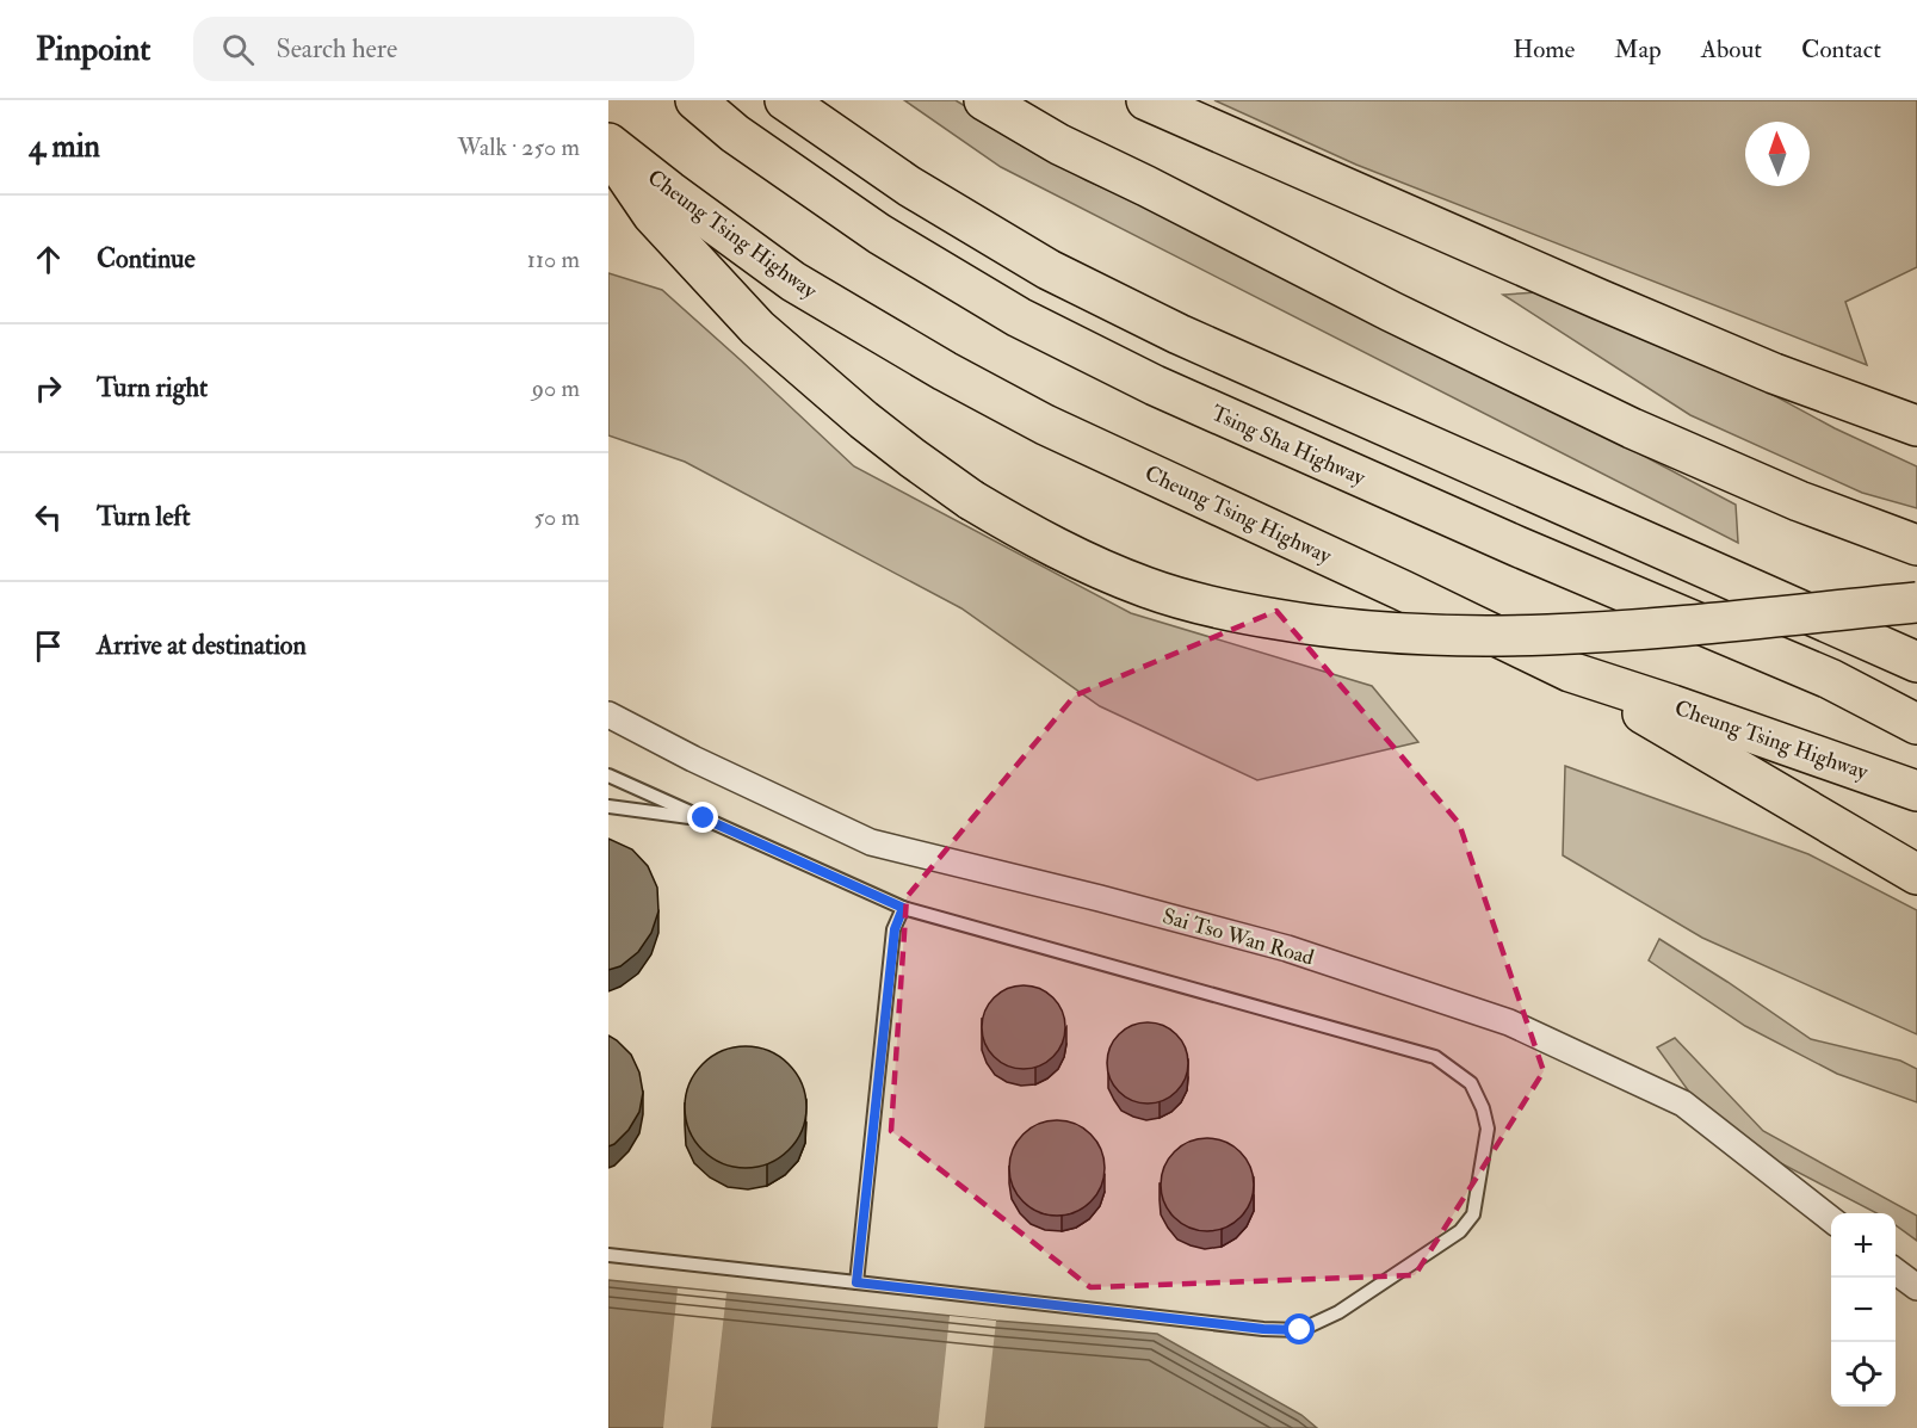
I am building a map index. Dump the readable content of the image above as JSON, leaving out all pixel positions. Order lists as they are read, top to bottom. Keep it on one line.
{"streets":{"highway":["Cheung Tsing Highway","Tsing Sha Highway"],"street":["Sai Tso Wan Road"]},"north":"top","page":{"header":"Pinpoint","search":"Search here","nav":["Home","Map","About","Contact"],"heading":["4 min","Walk · 250 m"],"list":[["Continue","110 m"],["Turn right","90 m"],["Turn left","50 m"],"Arrive at destination"],"map_buttons":["+","−"]}}
